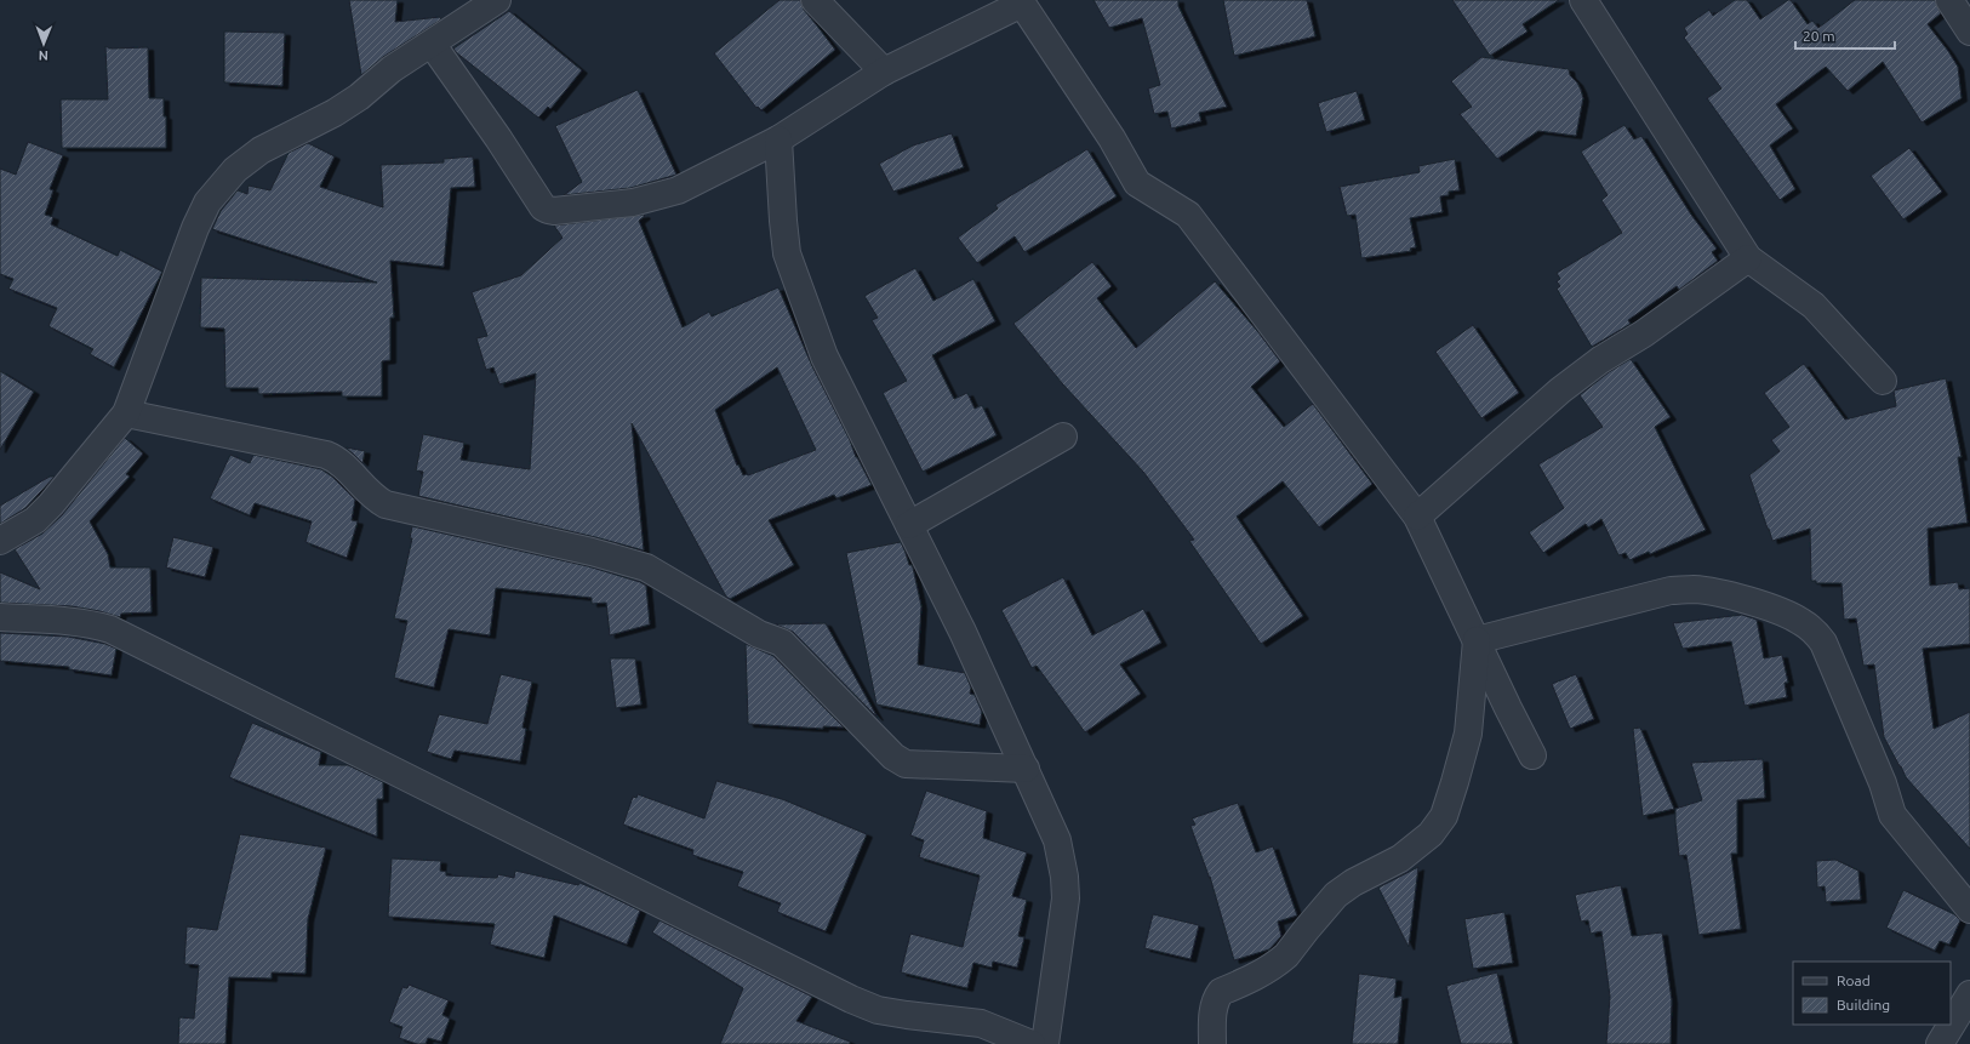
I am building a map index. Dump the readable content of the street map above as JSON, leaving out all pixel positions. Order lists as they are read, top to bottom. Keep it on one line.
{"legend":["Road","Building"],"scale_bar":"20 m","north":"bottom"}
